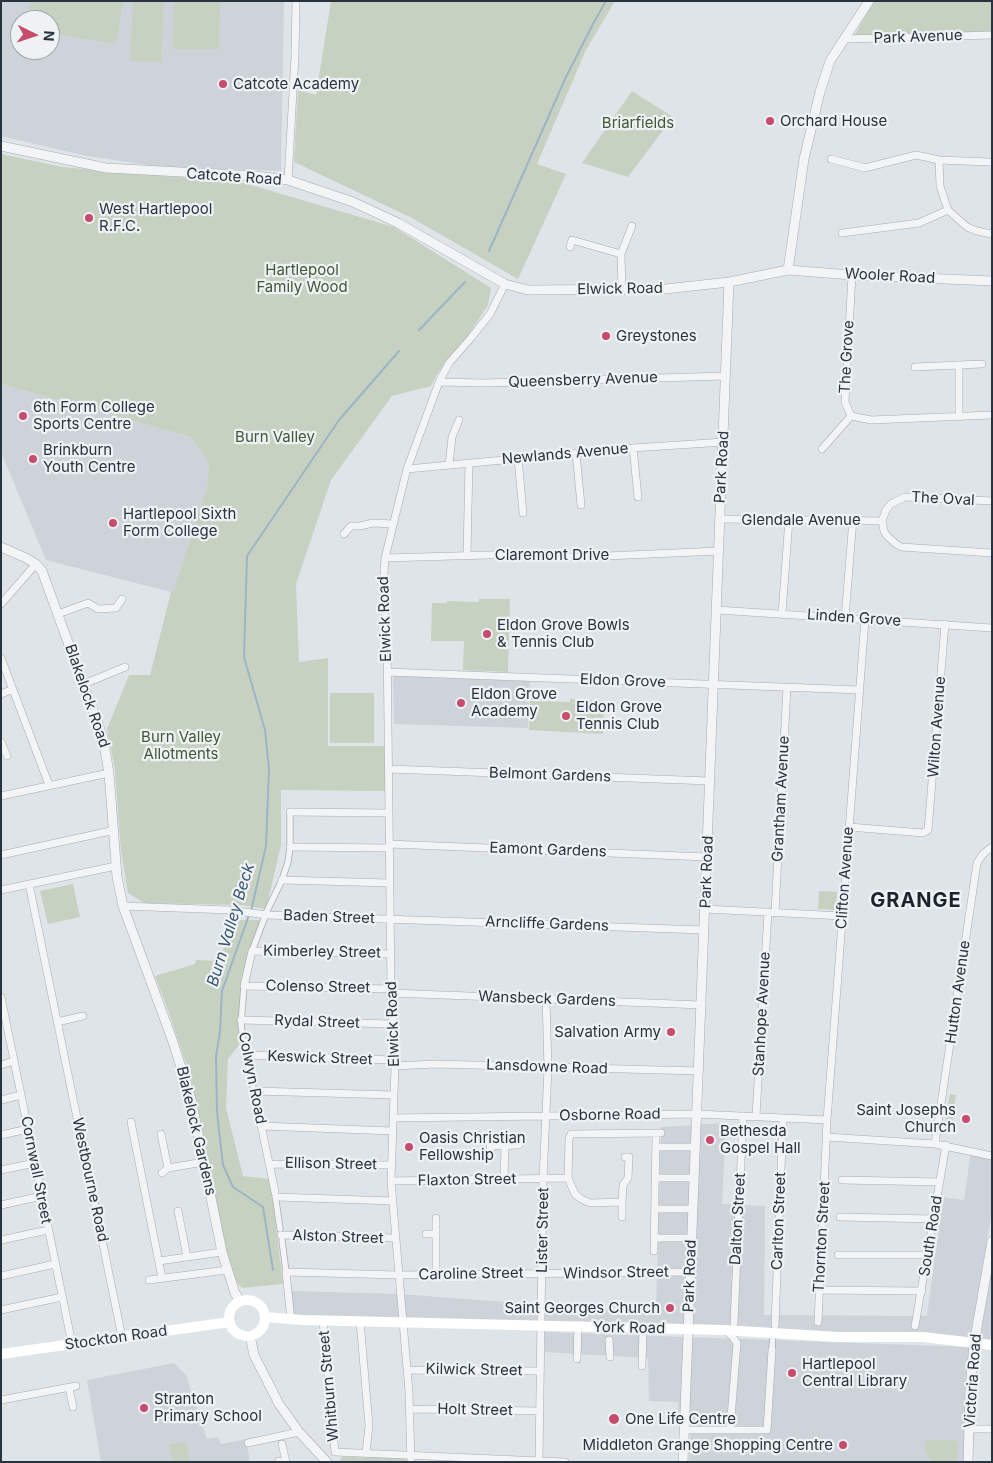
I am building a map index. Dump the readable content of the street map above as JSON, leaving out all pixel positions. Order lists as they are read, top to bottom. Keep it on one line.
{"streets":{"main road":["York Road","Stockton Road"],"street":["Park Avenue","Catcote Road","Wooler Road","Elwick Road","The Grove","Queensberry Avenue","Newlands Avenue","Park Road","The Oval","Glendale Avenue","Claremont Drive","Linden Grove","Eldon Grove","Blakelock Road","Wilton Avenue","Belmont Gardens","Grantham Avenue","Eamont Gardens","Clifton Avenue","Baden Street","Arncliffe Gardens","Kimberley Street","Colenso Street","Hutton Avenue","Wansbeck Gardens","Stanhope Avenue","Rydal Street","Keswick Street","Lansdowne Road","Colwyn Road","Osborne Road","Blakelock Gardens","Ellison Street","Cornwall Street","Westbourne Road","Flaxton Street","Dalton Street","Carlton Street","Lister Street","South Road","Alston Street","Thornton Street","Windsor Street","Caroline Street","Kilwick Street","Victoria Road","Whitburn Street","Holt Street"]},"crossings":[["Catcote Road","Elwick Road"],["Wooler Road","Elwick Road"],["Wooler Road","The Grove"],["Elwick Road","Queensberry Avenue"],["Elwick Road","Newlands Avenue"],["Elwick Road","Park Road"],["Elwick Road","Claremont Drive"],["Elwick Road","Eldon Grove"],["Elwick Road","Belmont Gardens"],["Elwick Road","Eamont Gardens"],["Elwick Road","Baden Street"],["Elwick Road","Arncliffe Gardens"],["Elwick Road","Kimberley Street"],["Elwick Road","Colenso Street"],["Elwick Road","Wansbeck Gardens"],["Elwick Road","Rydal Street"],["Elwick Road","Keswick Street"],["Elwick Road","Lansdowne Road"],["Elwick Road","Osborne Road"],["Elwick Road","Ellison Street"],["Elwick Road","Flaxton Street"],["Elwick Road","Alston Street"],["Elwick Road","Caroline Street"],["Elwick Road","York Road"],["Elwick Road","Kilwick Street"],["Elwick Road","Holt Street"],["Queensberry Avenue","Park Road"],["Newlands Avenue","Park Road"],["Park Road","Glendale Avenue"],["Park Road","Claremont Drive"],["Park Road","Linden Grove"],["Park Road","Eldon Grove"],["Park Road","Belmont Gardens"],["Park Road","Eamont Gardens"],["Park Road","Arncliffe Gardens"],["Park Road","Wansbeck Gardens"],["Park Road","Lansdowne Road"],["Park Road","Osborne Road"],["Park Road","Windsor Street"],["Park Road","York Road"],["The Oval","Glendale Avenue"],["Linden Grove","Wilton Avenue"],["Linden Grove","Clifton Avenue"],["Eldon Grove","Grantham Avenue"],["Eldon Grove","Clifton Avenue"],["Blakelock Road","Baden Street"],["Blakelock Road","Blakelock Gardens"],["Wilton Avenue","Clifton Avenue"],["Grantham Avenue","Stanhope Avenue"],["Eamont Gardens","Colwyn Road"],["Clifton Avenue","Osborne Road"],["Clifton Avenue","Thornton Street"],["Baden Street","Arncliffe Gardens"],["Baden Street","Colwyn Road"],["Baden Street","Blakelock Gardens"],["Kimberley Street","Colwyn Road"],["Colenso Street","Wansbeck Gardens"],["Colenso Street","Colwyn Road"],["Wansbeck Gardens","Lister Street"],["Stanhope Avenue","Osborne Road"],["Rydal Street","Colwyn Road"],["Keswick Street","Lansdowne Road"],["Keswick Street","Colwyn Road"],["Lansdowne Road","Lister Street"],["Colwyn Road","Ellison Street"],["Colwyn Road","Alston Street"],["Colwyn Road","Caroline Street"],["Colwyn Road","York Road"],["Osborne Road","Dalton Street"],["Osborne Road","Carlton Street"],["Osborne Road","Lister Street"],["Blakelock Gardens","York Road"],["Blakelock Gardens","Stockton Road"],["Cornwall Street","Stockton Road"],["Westbourne Road","Stockton Road"],["Flaxton Street","Lister Street"],["Carlton Street","York Road"],["Lister Street","Windsor Street"],["Lister Street","Caroline Street"],["Lister Street","York Road"],["Lister Street","Kilwick Street"],["Lister Street","Holt Street"],["Thornton Street","York Road"],["Windsor Street","Caroline Street"],["York Road","Stockton Road"],["York Road","Victoria Road"],["York Road","Whitburn Street"]],"districts":["GRANGE"],"water":["Burn Valley Beck"],"parks":["Briarfields","Hartlepool Family Wood","Burn Valley","Burn Valley Allotments"],"places":["Catcote Academy","Orchard House","West Hartlepool R.F.C.","Greystones","6th Form College Sports Centre","Brinkburn Youth Centre","Hartlepool Sixth Form College","Eldon Grove Bowls & Tennis Club","Eldon Grove Academy","Eldon Grove Tennis Club","Salvation Army","Saint Josephs Church","Bethesda Gospel Hall","Oasis Christian Fellowship","Saint Georges Church","Hartlepool Central Library","Stranton Primary School","One Life Centre","Middleton Grange Shopping Centre"],"north":"right"}
